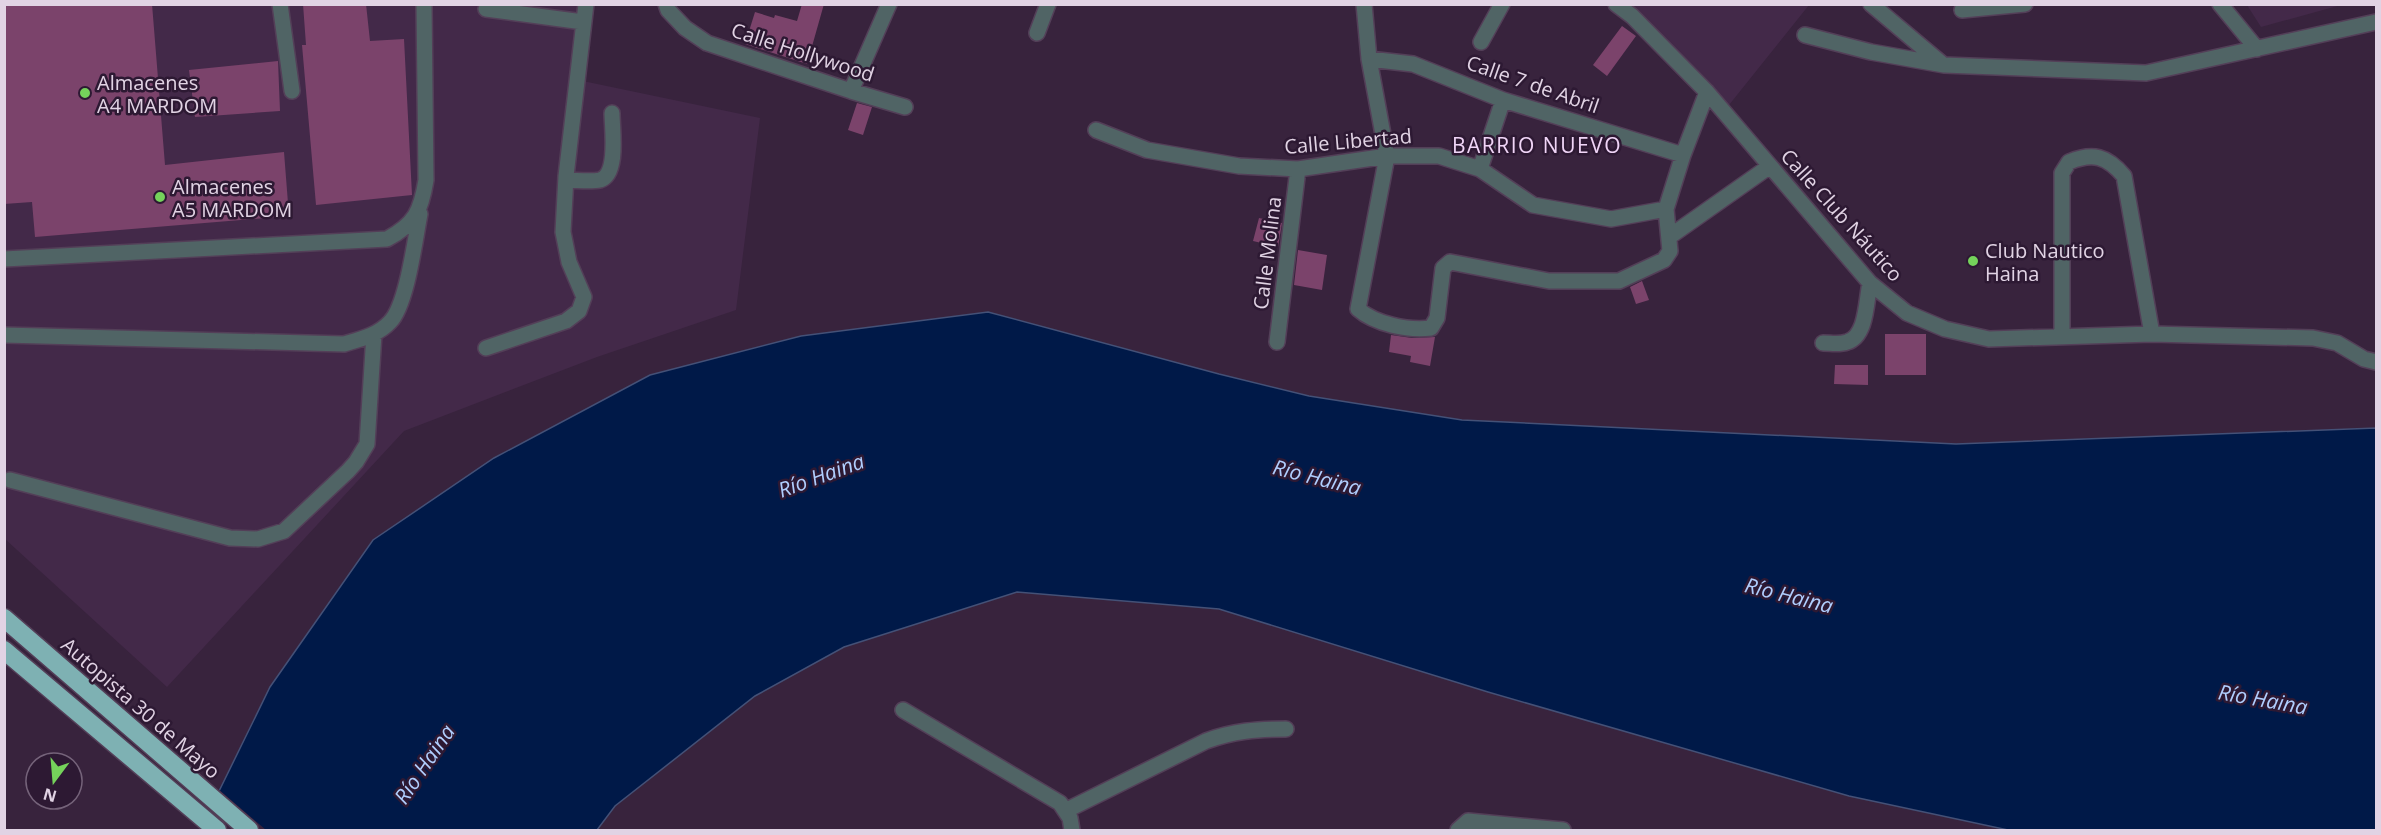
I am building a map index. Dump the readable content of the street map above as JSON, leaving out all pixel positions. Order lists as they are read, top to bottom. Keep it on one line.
{"streets":{"highway":["Autopista 30 de Mayo"],"street":["Calle Hollywood","Calle 7 de Abril","Calle Libertad","Calle Club Náutico","Calle Molina"]},"crossings":[["Calle Libertad","Calle Molina"]],"districts":["BARRIO NUEVO"],"water":["Río Haina"],"places":["Almacenes A4 MARDOM","Almacenes A5 MARDOM","Club Nautico Haina"],"north":"bottom"}
